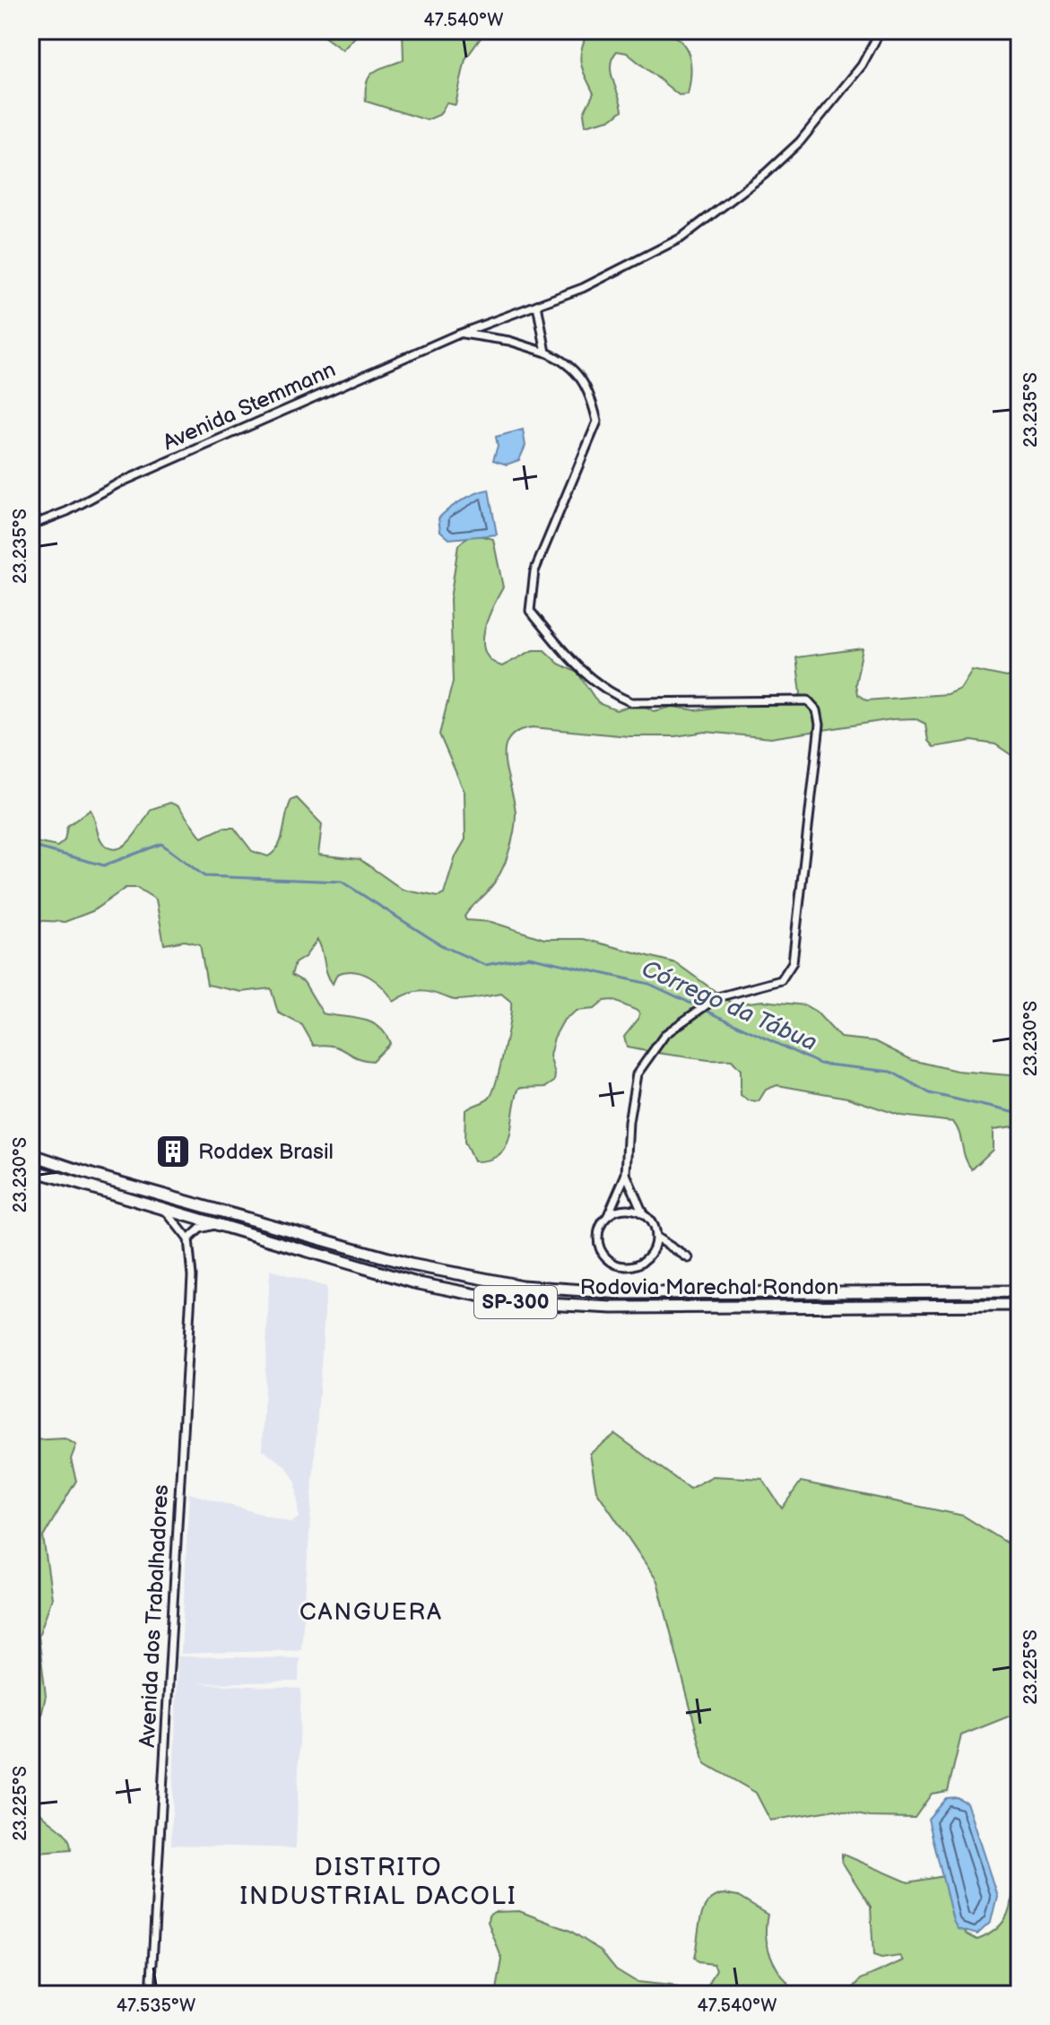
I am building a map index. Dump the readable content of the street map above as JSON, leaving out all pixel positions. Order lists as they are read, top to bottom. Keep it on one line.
{"streets":{"highway":["Rodovia Marechal Rondon","SP-300"],"street":["Avenida Stemmann","Avenida dos Trabalhadores"]},"districts":["CANGUERA","DISTRITO INDUSTRIAL DACOLI"],"water":["Córrego da Tábua"],"places":{"building":["Roddex Brasil"]},"coordinates":["47.540°W","23.235°S","23.230°S","23.225°S","47.535°W"]}
